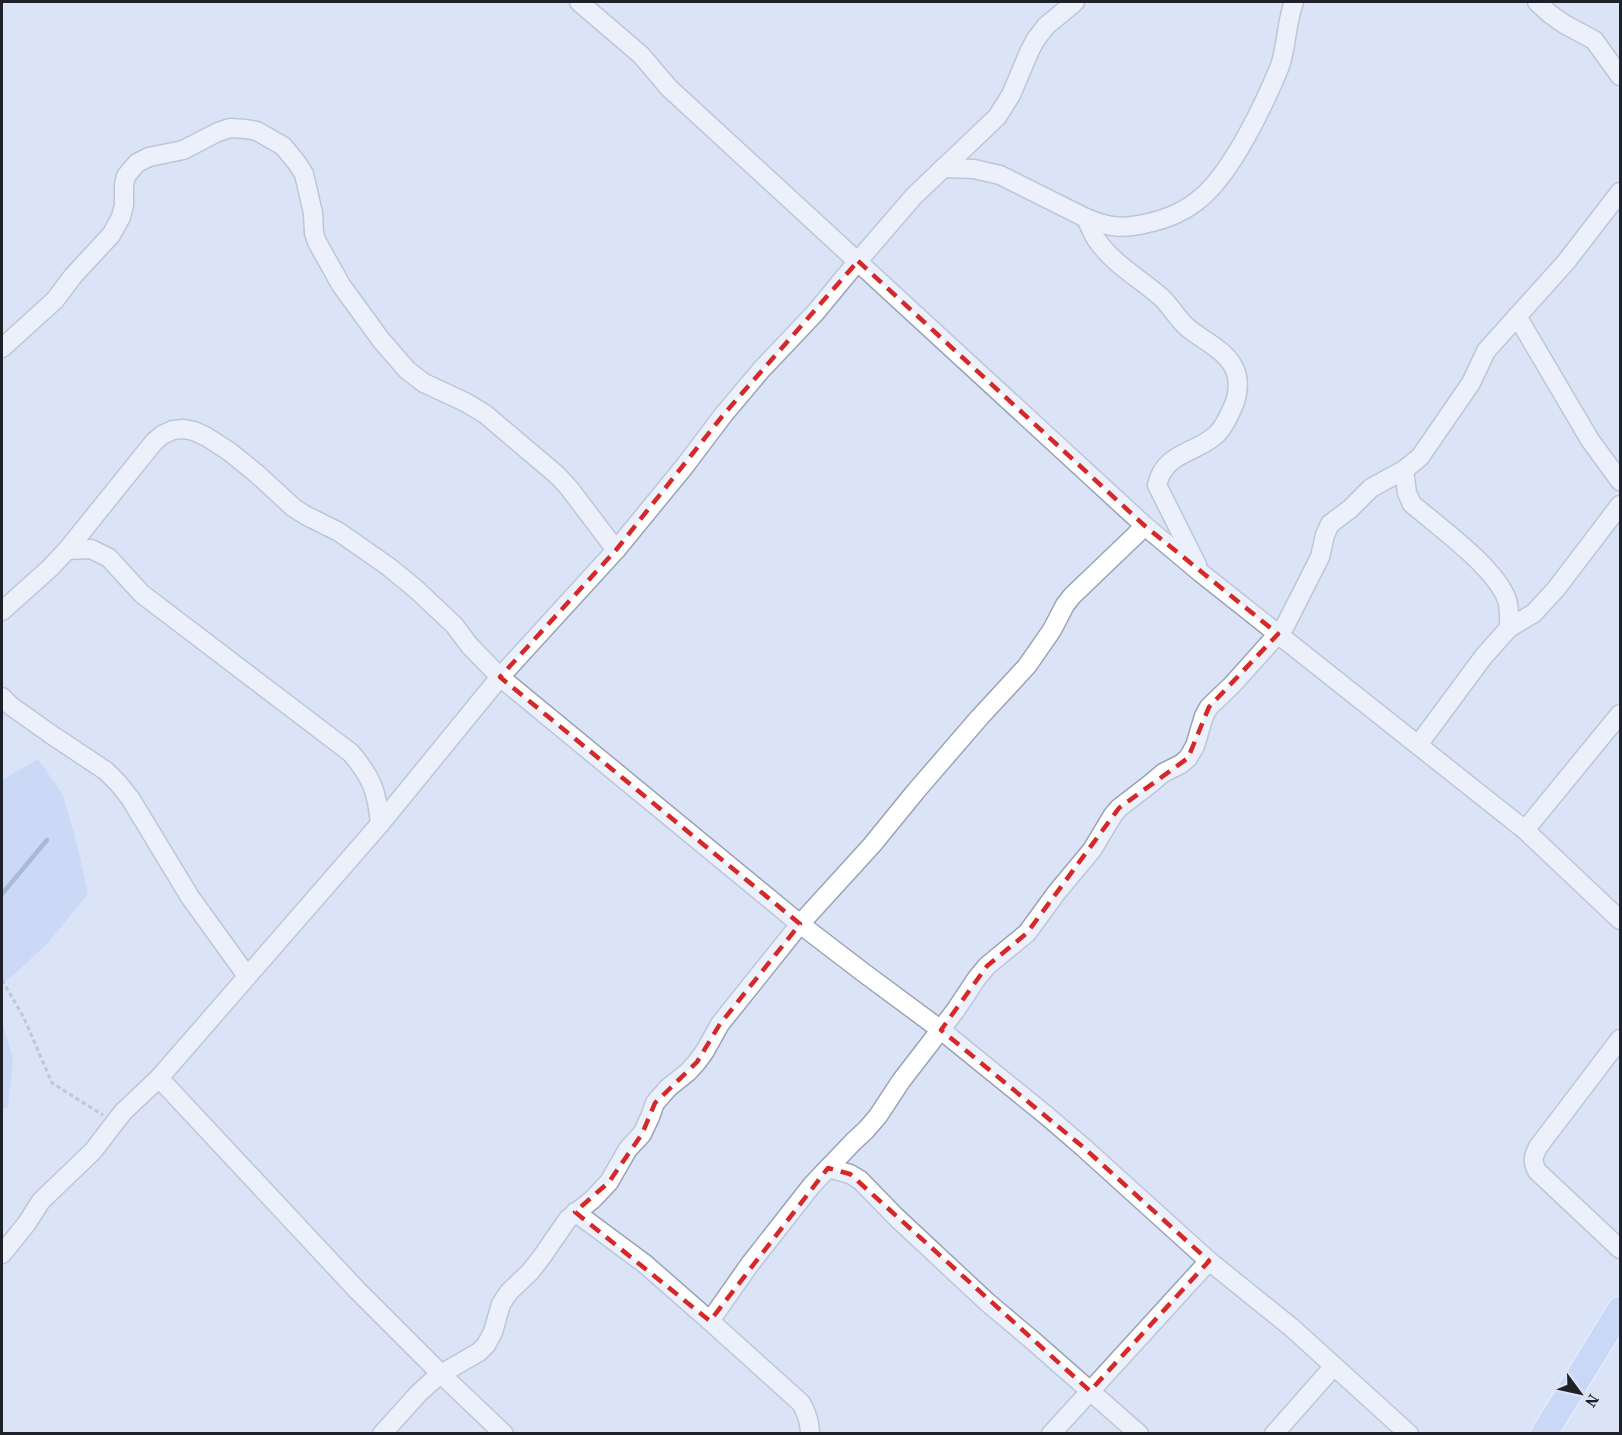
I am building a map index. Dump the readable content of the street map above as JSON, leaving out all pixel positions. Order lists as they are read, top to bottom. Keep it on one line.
{"north":"bottom right"}
